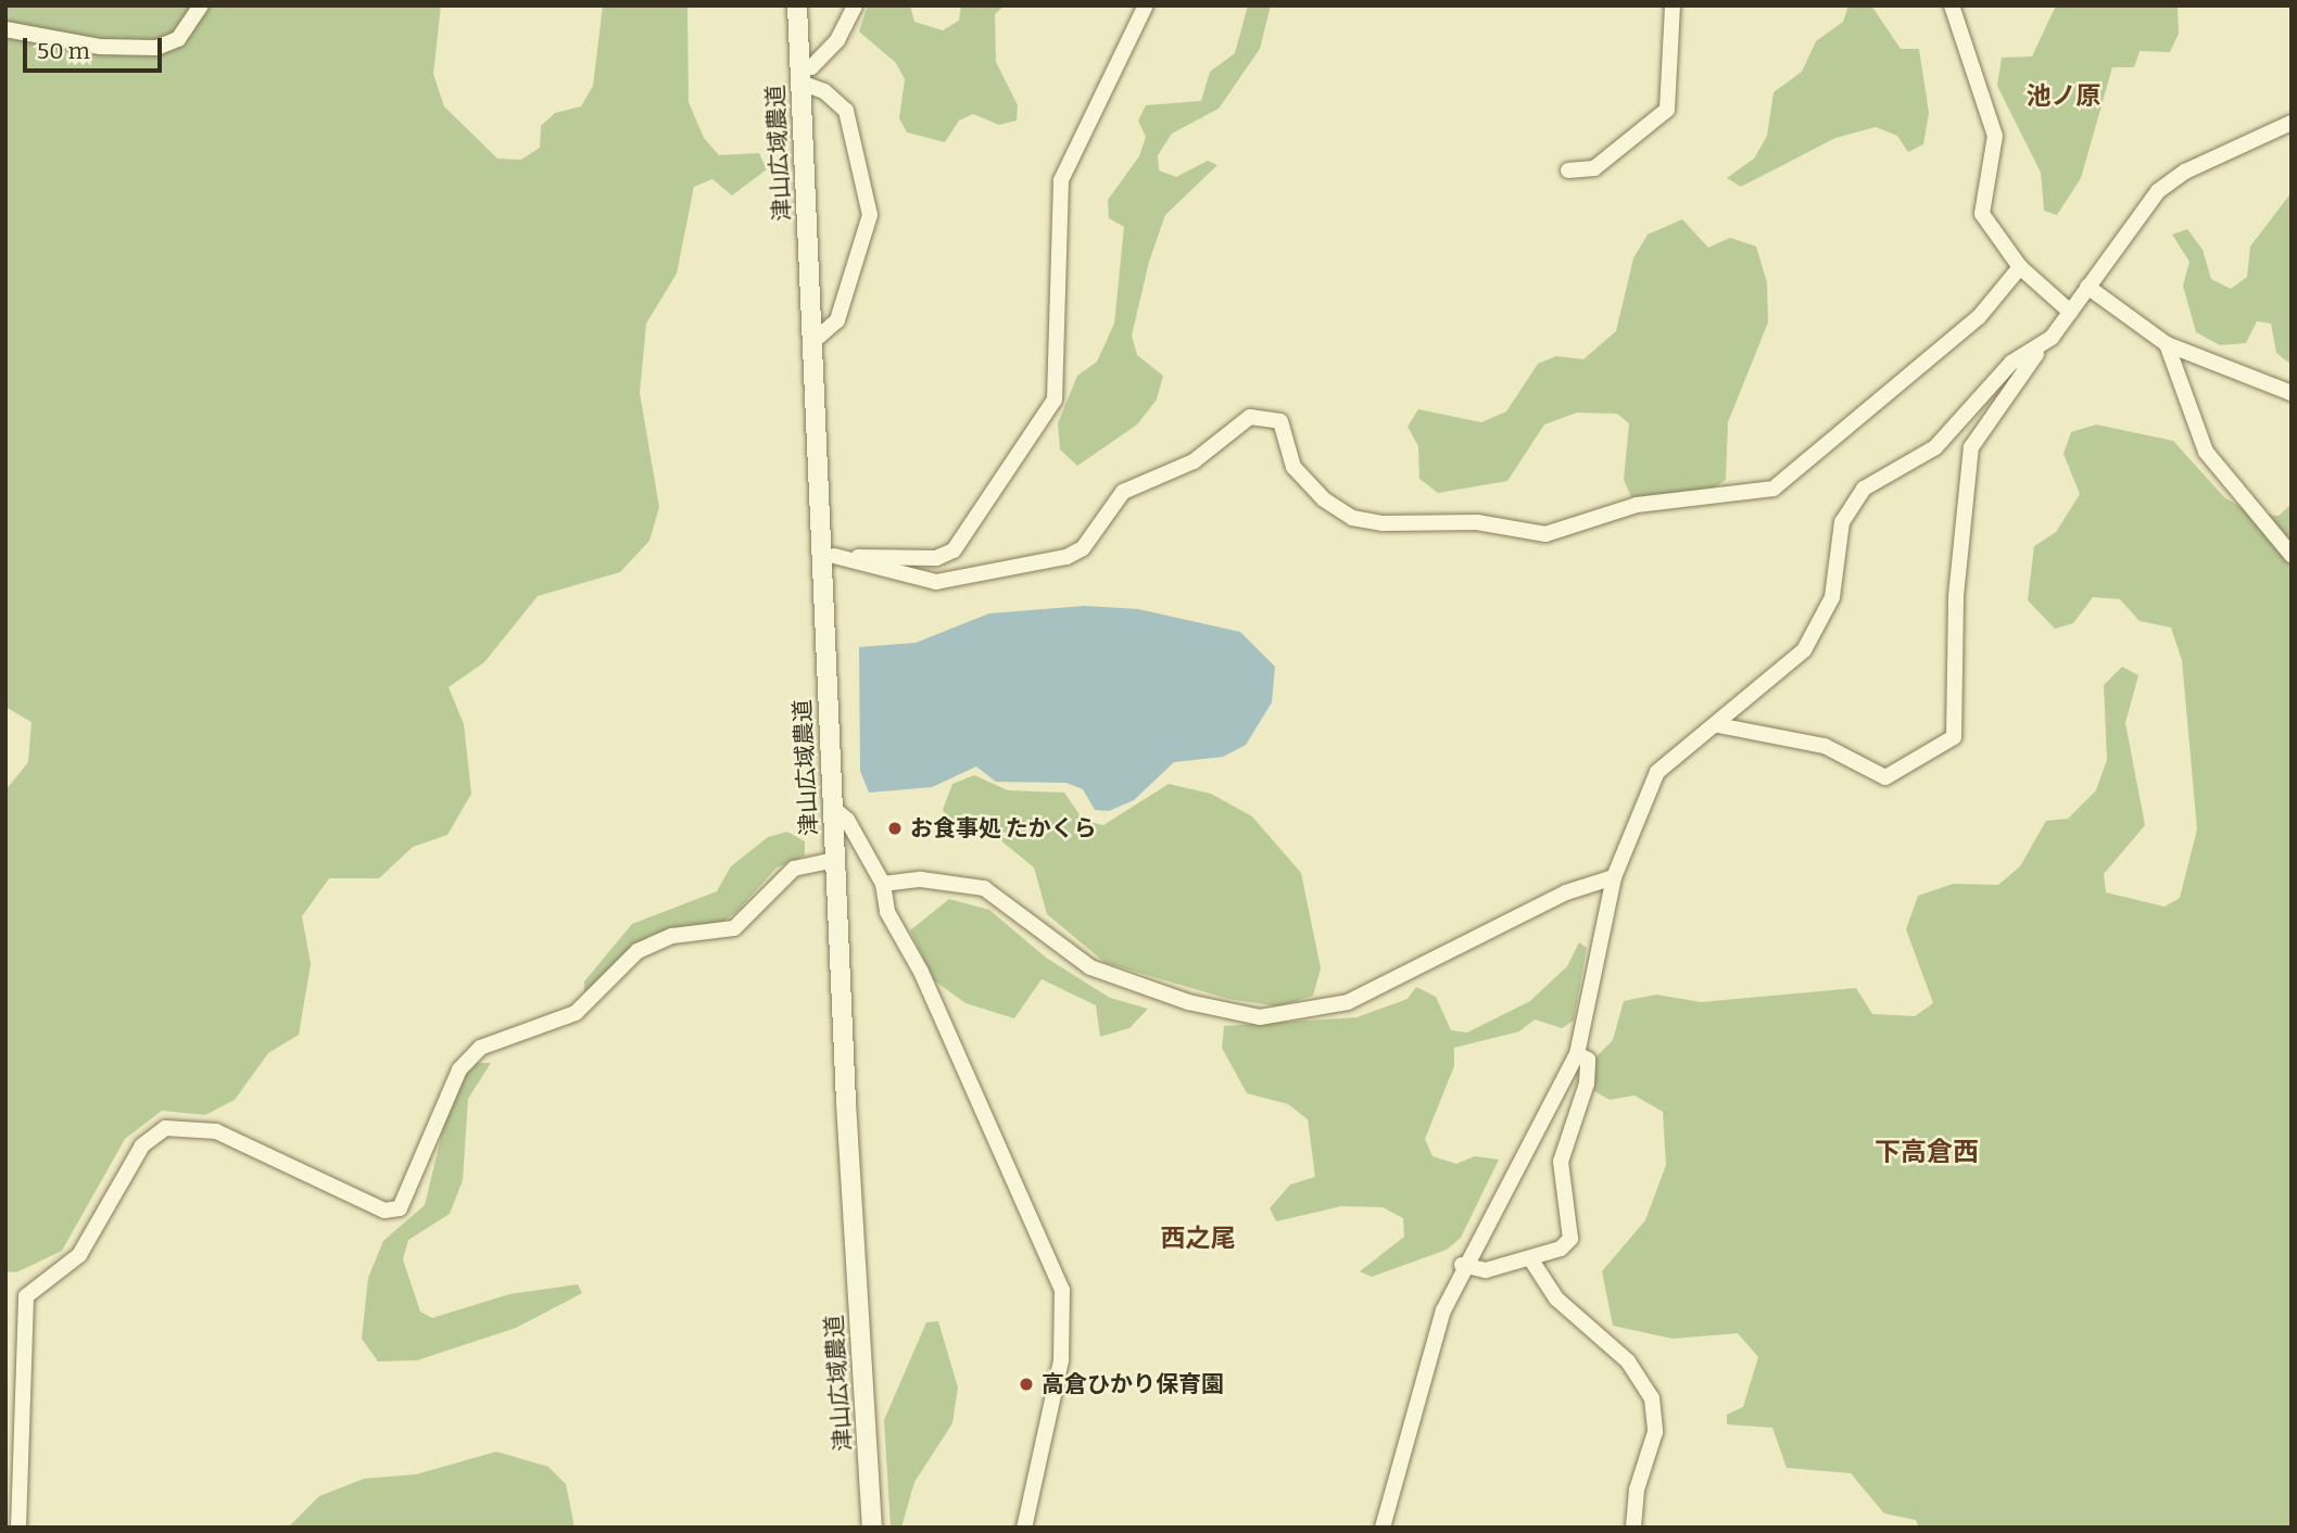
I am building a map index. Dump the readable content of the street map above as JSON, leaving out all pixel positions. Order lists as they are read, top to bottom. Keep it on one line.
{"streets":{"street":["津山広域農道"]},"districts":["池ノ原","下高倉西","西之尾"],"places":["お食事処 たかくら","高倉ひかり保育園"],"scale_bar":"50 m"}
